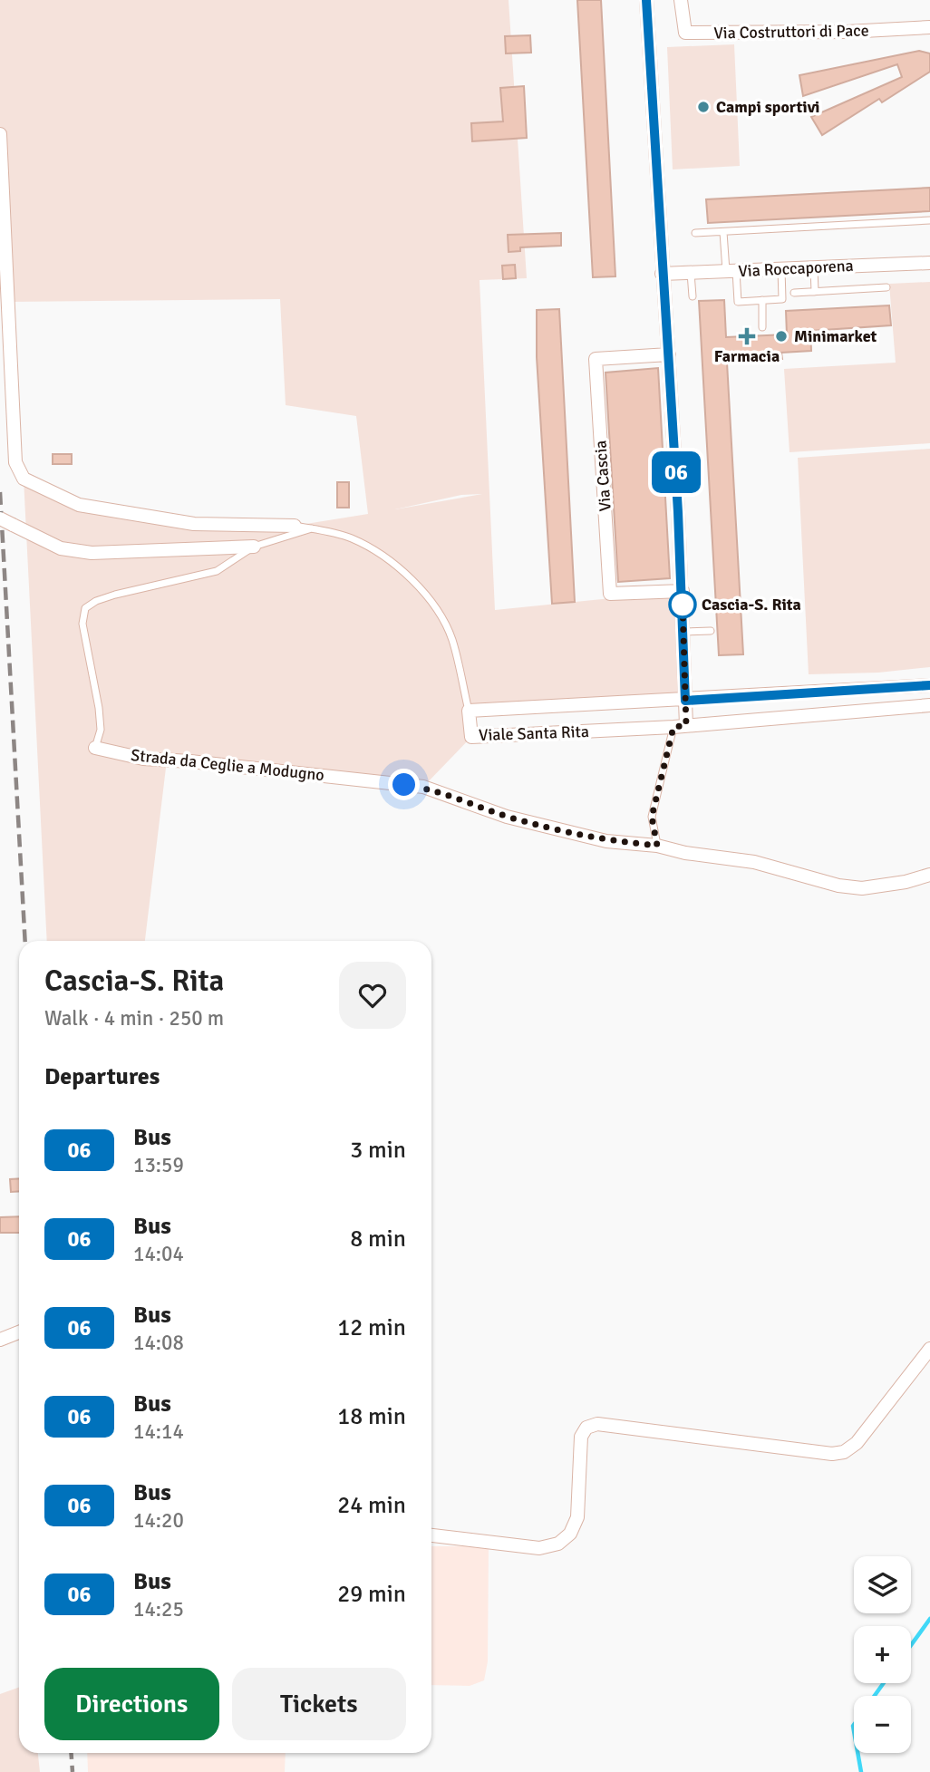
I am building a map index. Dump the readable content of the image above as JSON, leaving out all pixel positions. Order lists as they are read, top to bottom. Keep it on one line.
{"streets":{"street":["Via Costruttori di Pace","Via Roccaporena","Via Cascia","Viale Santa Rita","Strada da Ceglie a Modugno"]},"places":{"other":["Campi sportivi","Minimarket","Cascia-S. Rita"],"health":["Farmacia"]},"lines":["bus line 06"],"page":{"on_map":"06","heading":[["Cascia-S. Rita","Walk · 4 min · 250 m"],"Departures"],"list":[{"mark":"06","name":"Bus","note":"13:59","value":"3 min"},{"mark":"06","name":"Bus","note":"14:04","value":"8 min"},{"mark":"06","name":"Bus","note":"14:08","value":"12 min"},{"mark":"06","name":"Bus","note":"14:14","value":"18 min"},{"mark":"06","name":"Bus","note":"14:20","value":"24 min"},{"mark":"06","name":"Bus","note":"14:25","value":"29 min"}],"map_buttons":["+","−"],"buttons":["Directions","Tickets"]}}
